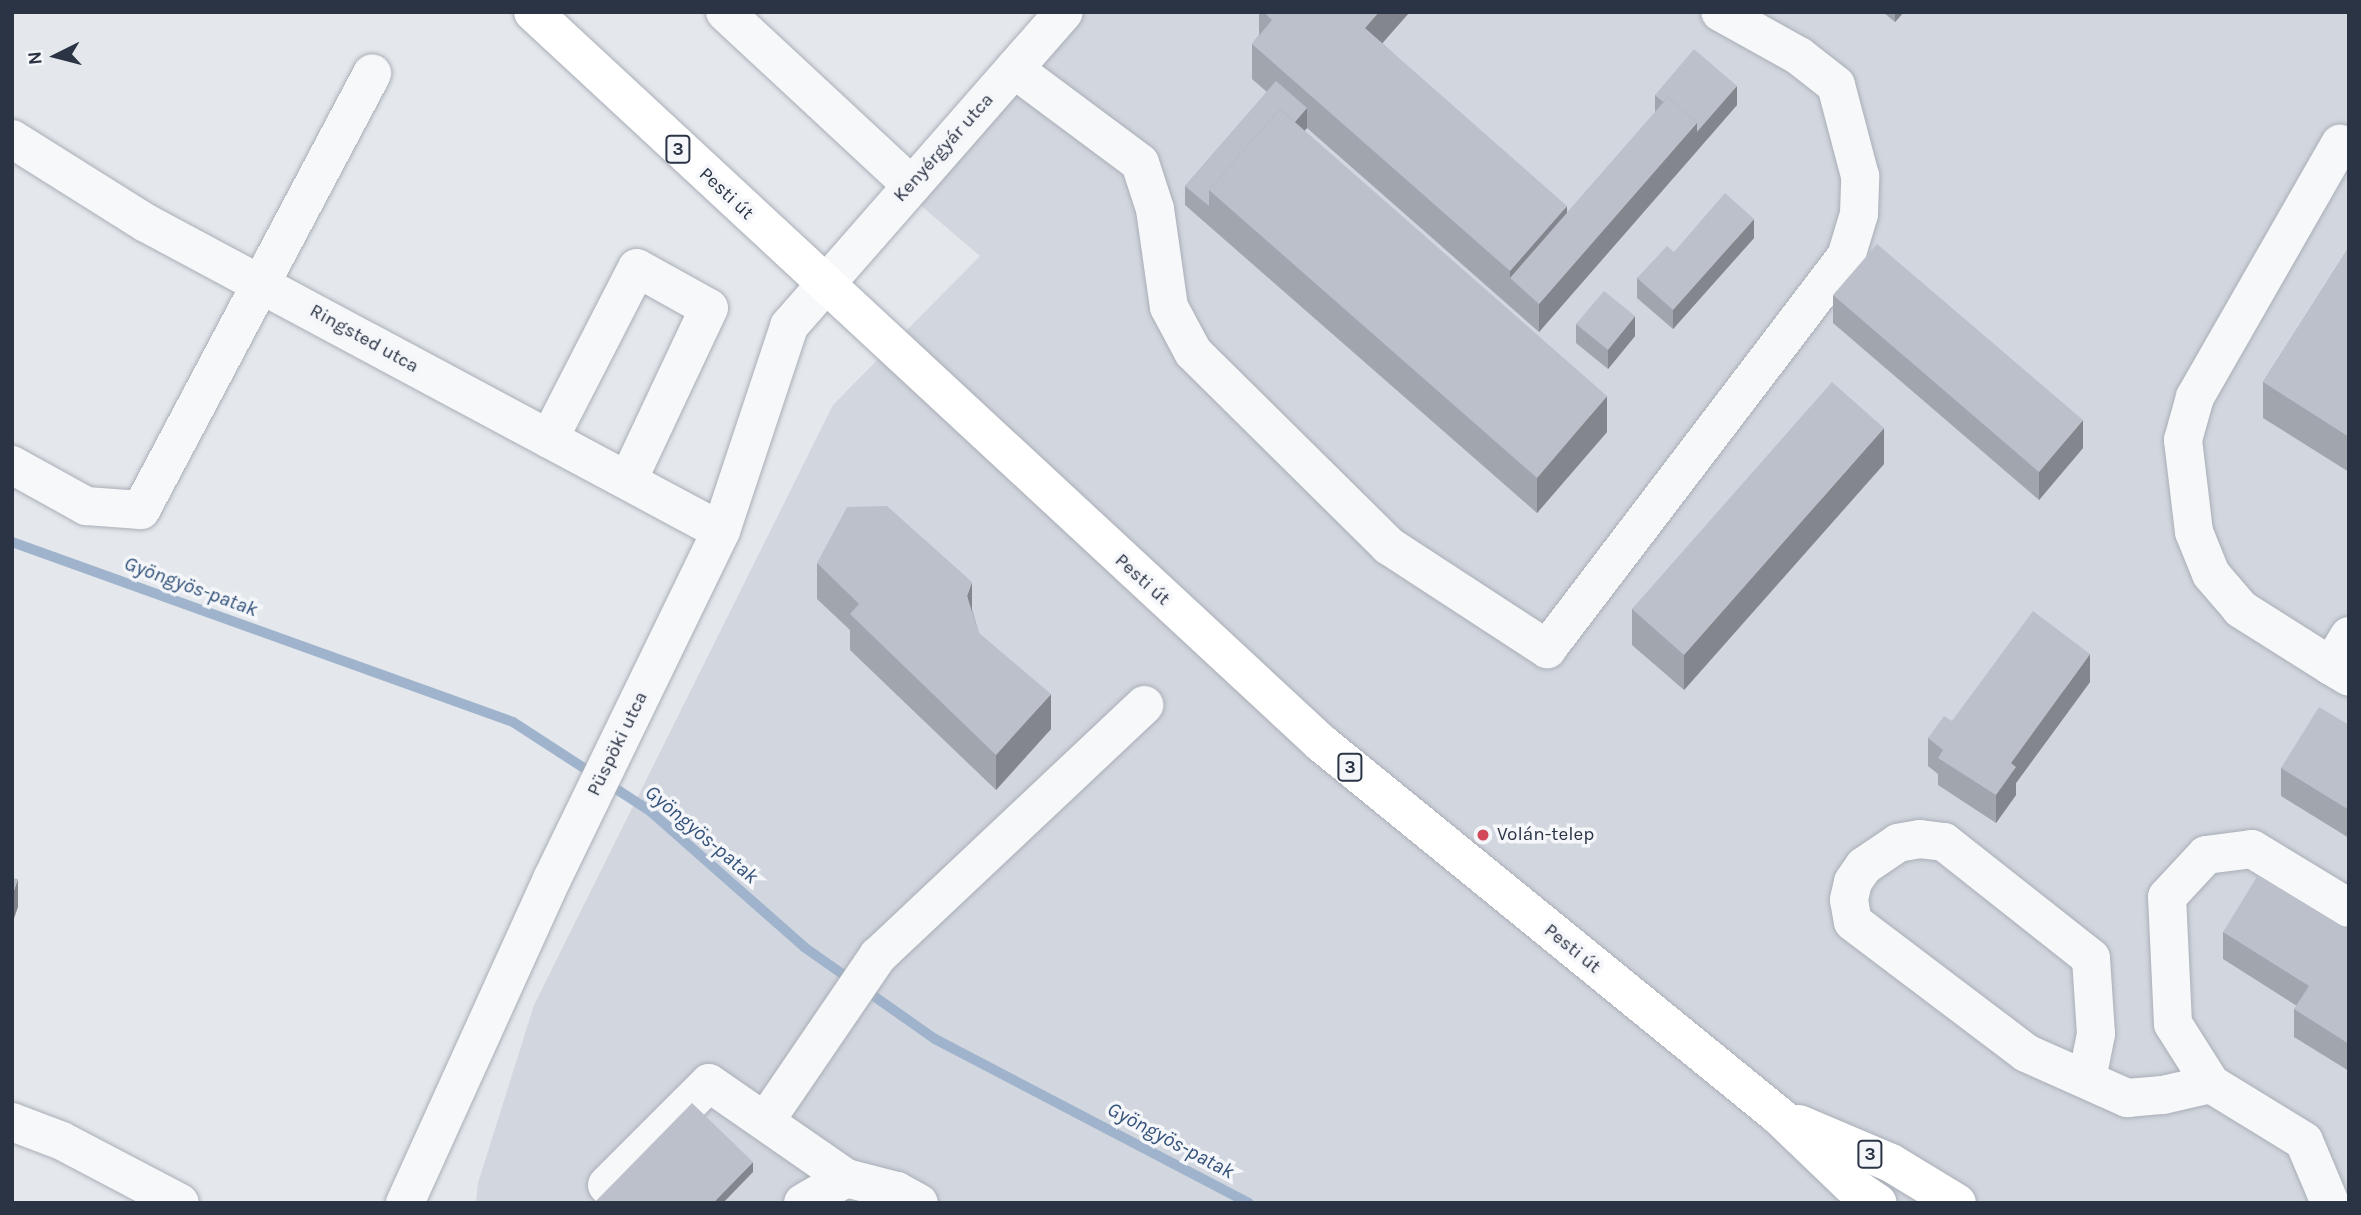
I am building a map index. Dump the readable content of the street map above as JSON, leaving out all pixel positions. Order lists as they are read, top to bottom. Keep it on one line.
{"streets":{"main road":["3","Pesti út"],"street":["Kenyérgyár utca","Ringsted utca","Püspöki utca"]},"crossings":[["Kenyérgyár utca","Pesti út"],["Kenyérgyár utca","Püspöki utca"],["Pesti út","Püspöki utca"],["Ringsted utca","Püspöki utca"]],"water":["Gyöngyös-patak"],"places":["Volán-telep"],"north":"left"}
